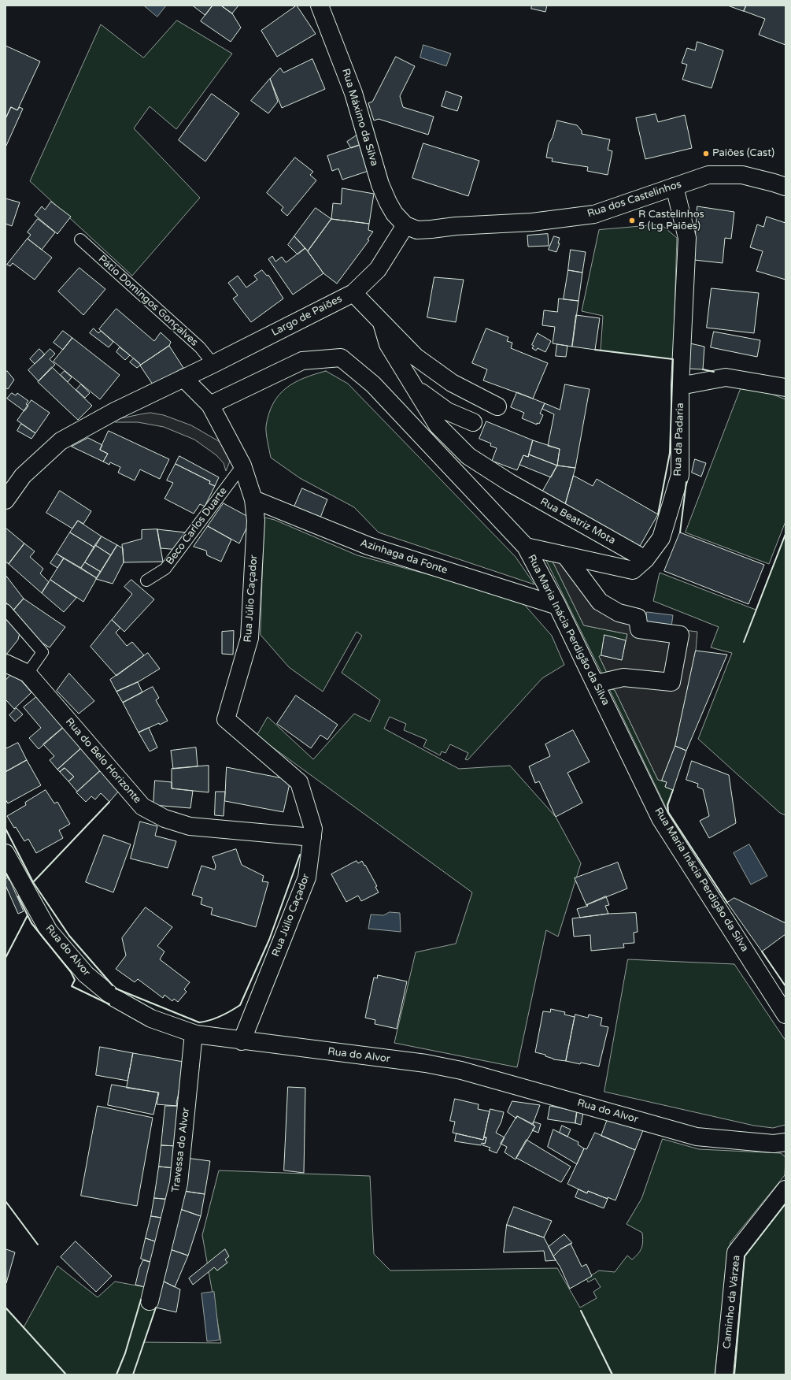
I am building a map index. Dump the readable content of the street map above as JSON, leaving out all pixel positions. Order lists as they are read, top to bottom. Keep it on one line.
{"streets":{"street":["Rua Máximo da Silva","Rua dos Castelinhos","Largo de Paiões","Rua da Padaria","Rua Beatriz Mota","Azinhaga da Fonte","Rua Júlio Caçador","Rua Maria Inácia Perdigão da Silva","Rua do Belo Horizonte","Rua do Alvor","Travessa do Alvor","Caminho da Várzea"],"lane":["Pátio Domingos Gonçalves","Beco Carlos Duarte"]},"crossings":[["Rua Máximo da Silva","Rua dos Castelinhos"],["Rua Máximo da Silva","Largo de Paiões"],["Rua dos Castelinhos","Largo de Paiões"],["Rua dos Castelinhos","Rua da Padaria"],["Pátio Domingos Gonçalves","Largo de Paiões"],["Rua da Padaria","Rua Beatriz Mota"],["Rua da Padaria","Rua Maria Inácia Perdigão da Silva"],["Beco Carlos Duarte","Rua Júlio Caçador"],["Azinhaga da Fonte","Rua Júlio Caçador"],["Azinhaga da Fonte","Rua Maria Inácia Perdigão da Silva"],["Rua Júlio Caçador","Rua do Belo Horizonte"],["Rua Júlio Caçador","Rua do Alvor"],["Rua do Alvor","Travessa do Alvor"]],"places":["Paiões (Cast)","R Castelinhos 5 (Lg Paiões)"]}
